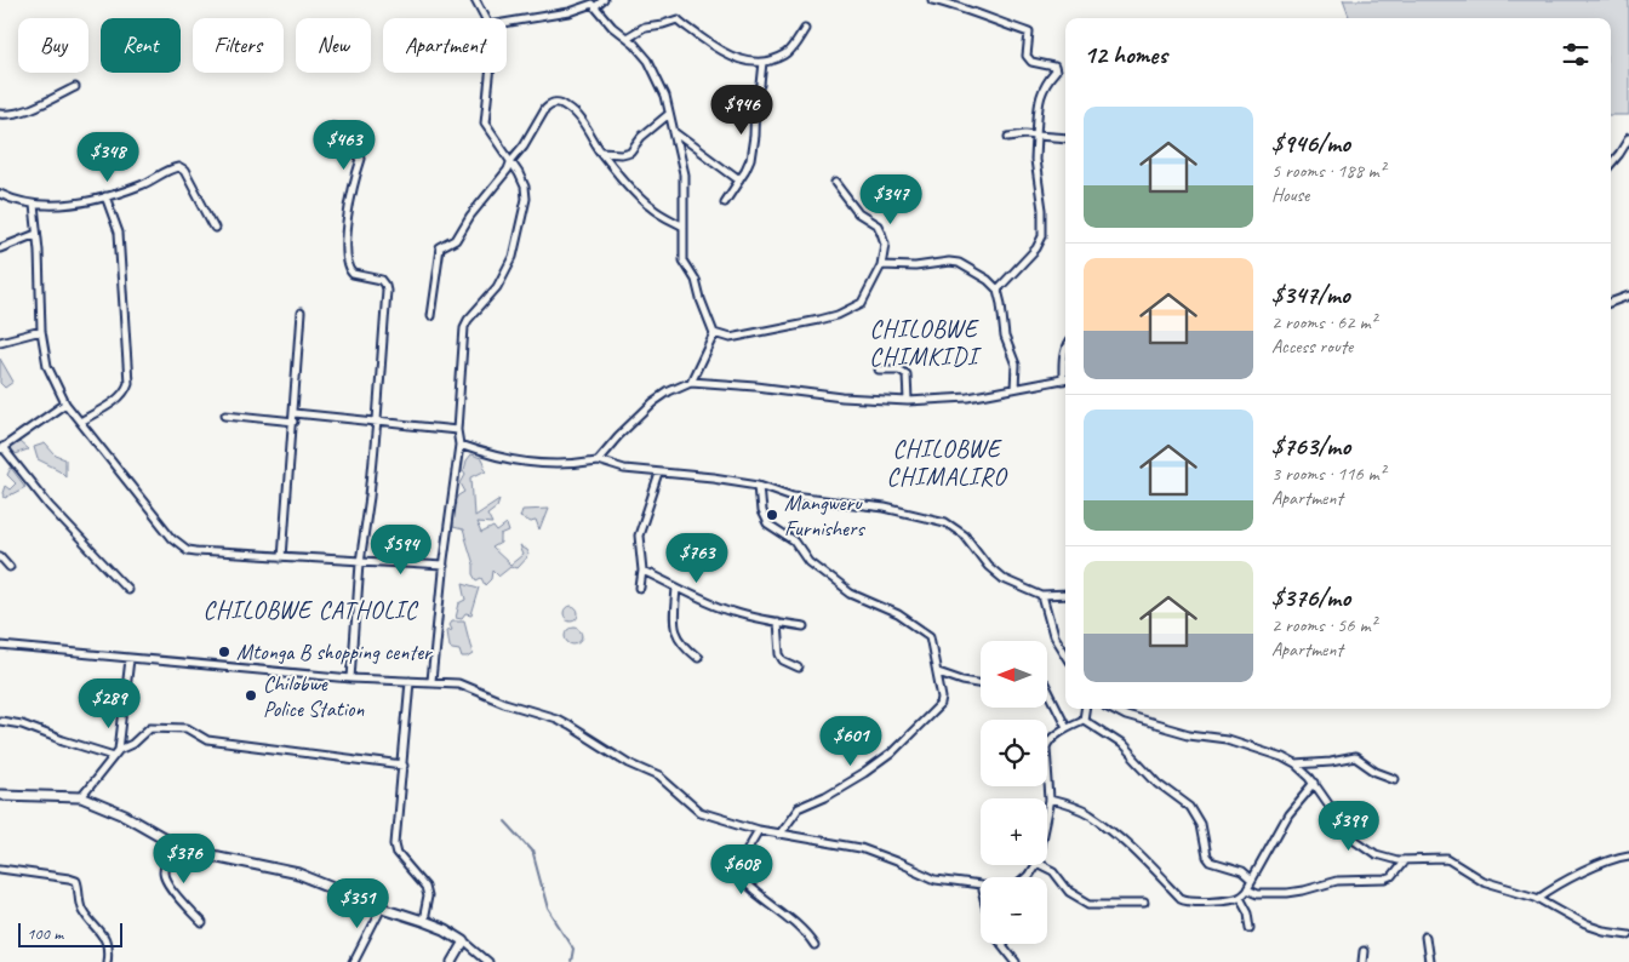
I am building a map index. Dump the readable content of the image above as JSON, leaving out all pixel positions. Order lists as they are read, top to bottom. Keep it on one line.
{"districts":["CHILOBWE CHIMKIDI","CHILOBWE CHIMALIRO","CHILOBWE CATHOLIC"],"places":["Mangweru Furnishers","Mtonga B shopping center","Chilobwe Police Station"],"scale_bar":"100 m","north":"left","page":{"chip":["Buy","Rent","Filters","New","Apartment"],"heading":"12 homes","price":["$946","$463","$348","$347","$594","$763","$289","$601","$399","$376","$608","$351"],"list":[{"name":"$946/mo","note":"5 rooms · 188 m² · House"},{"name":"$347/mo","note":"2 rooms · 62 m² · Access route"},{"name":"$763/mo","note":"3 rooms · 116 m² · Apartment"},{"name":"$376/mo","note":"2 rooms · 56 m² · Apartment"}],"map_buttons":["+","−"],"scale":"100 m"}}
